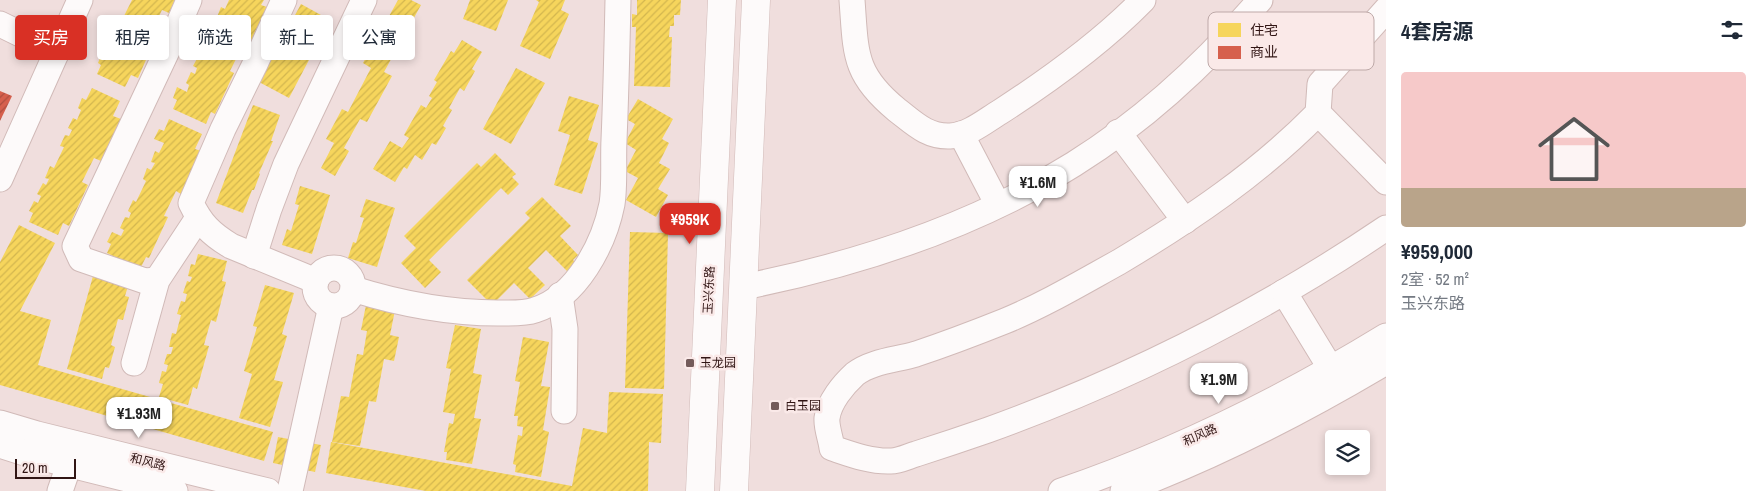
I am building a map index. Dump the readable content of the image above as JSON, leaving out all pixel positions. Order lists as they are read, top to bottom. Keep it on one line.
{"streets":{"main road":["玉兴东路"],"street":["和风路"]},"places":{"transit":["玉龙园","白玉园"]},"legend":["住宅","商业"],"scale_bar":"20 m","page":{"heading":"4套房源","chip":["买房","租房","筛选","新上","公寓"],"list":[{"name":"¥959,000","note":"2室 · 52 m² · 玉兴东路"}],"price":["¥1.6M","¥959K","¥1.9M","¥1.93M"],"scale":"20 m"}}
